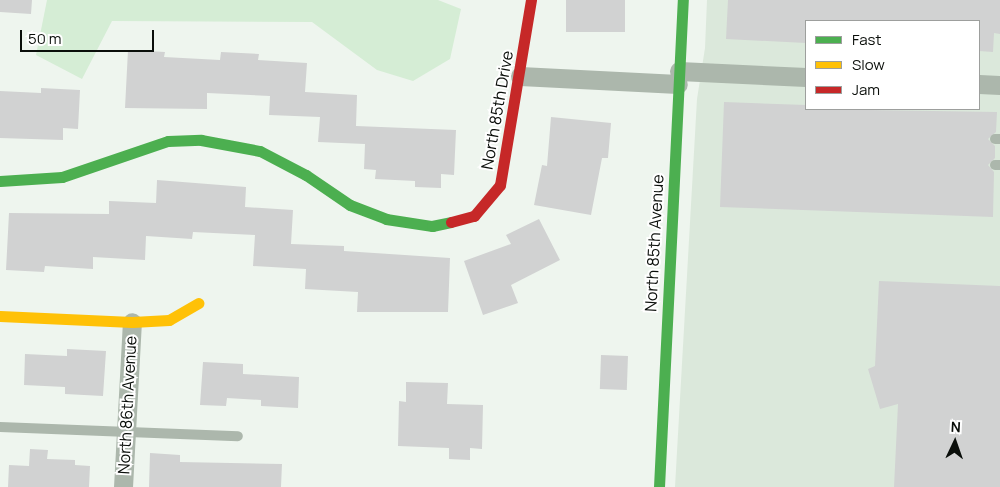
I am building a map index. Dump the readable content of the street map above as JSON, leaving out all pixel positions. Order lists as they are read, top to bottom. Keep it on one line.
{"streets":{"street":["North 85th Drive","North 85th Avenue","North 86th Avenue"]},"legend":["Fast","Slow","Jam"],"scale_bar":"50 m","north":"top"}
